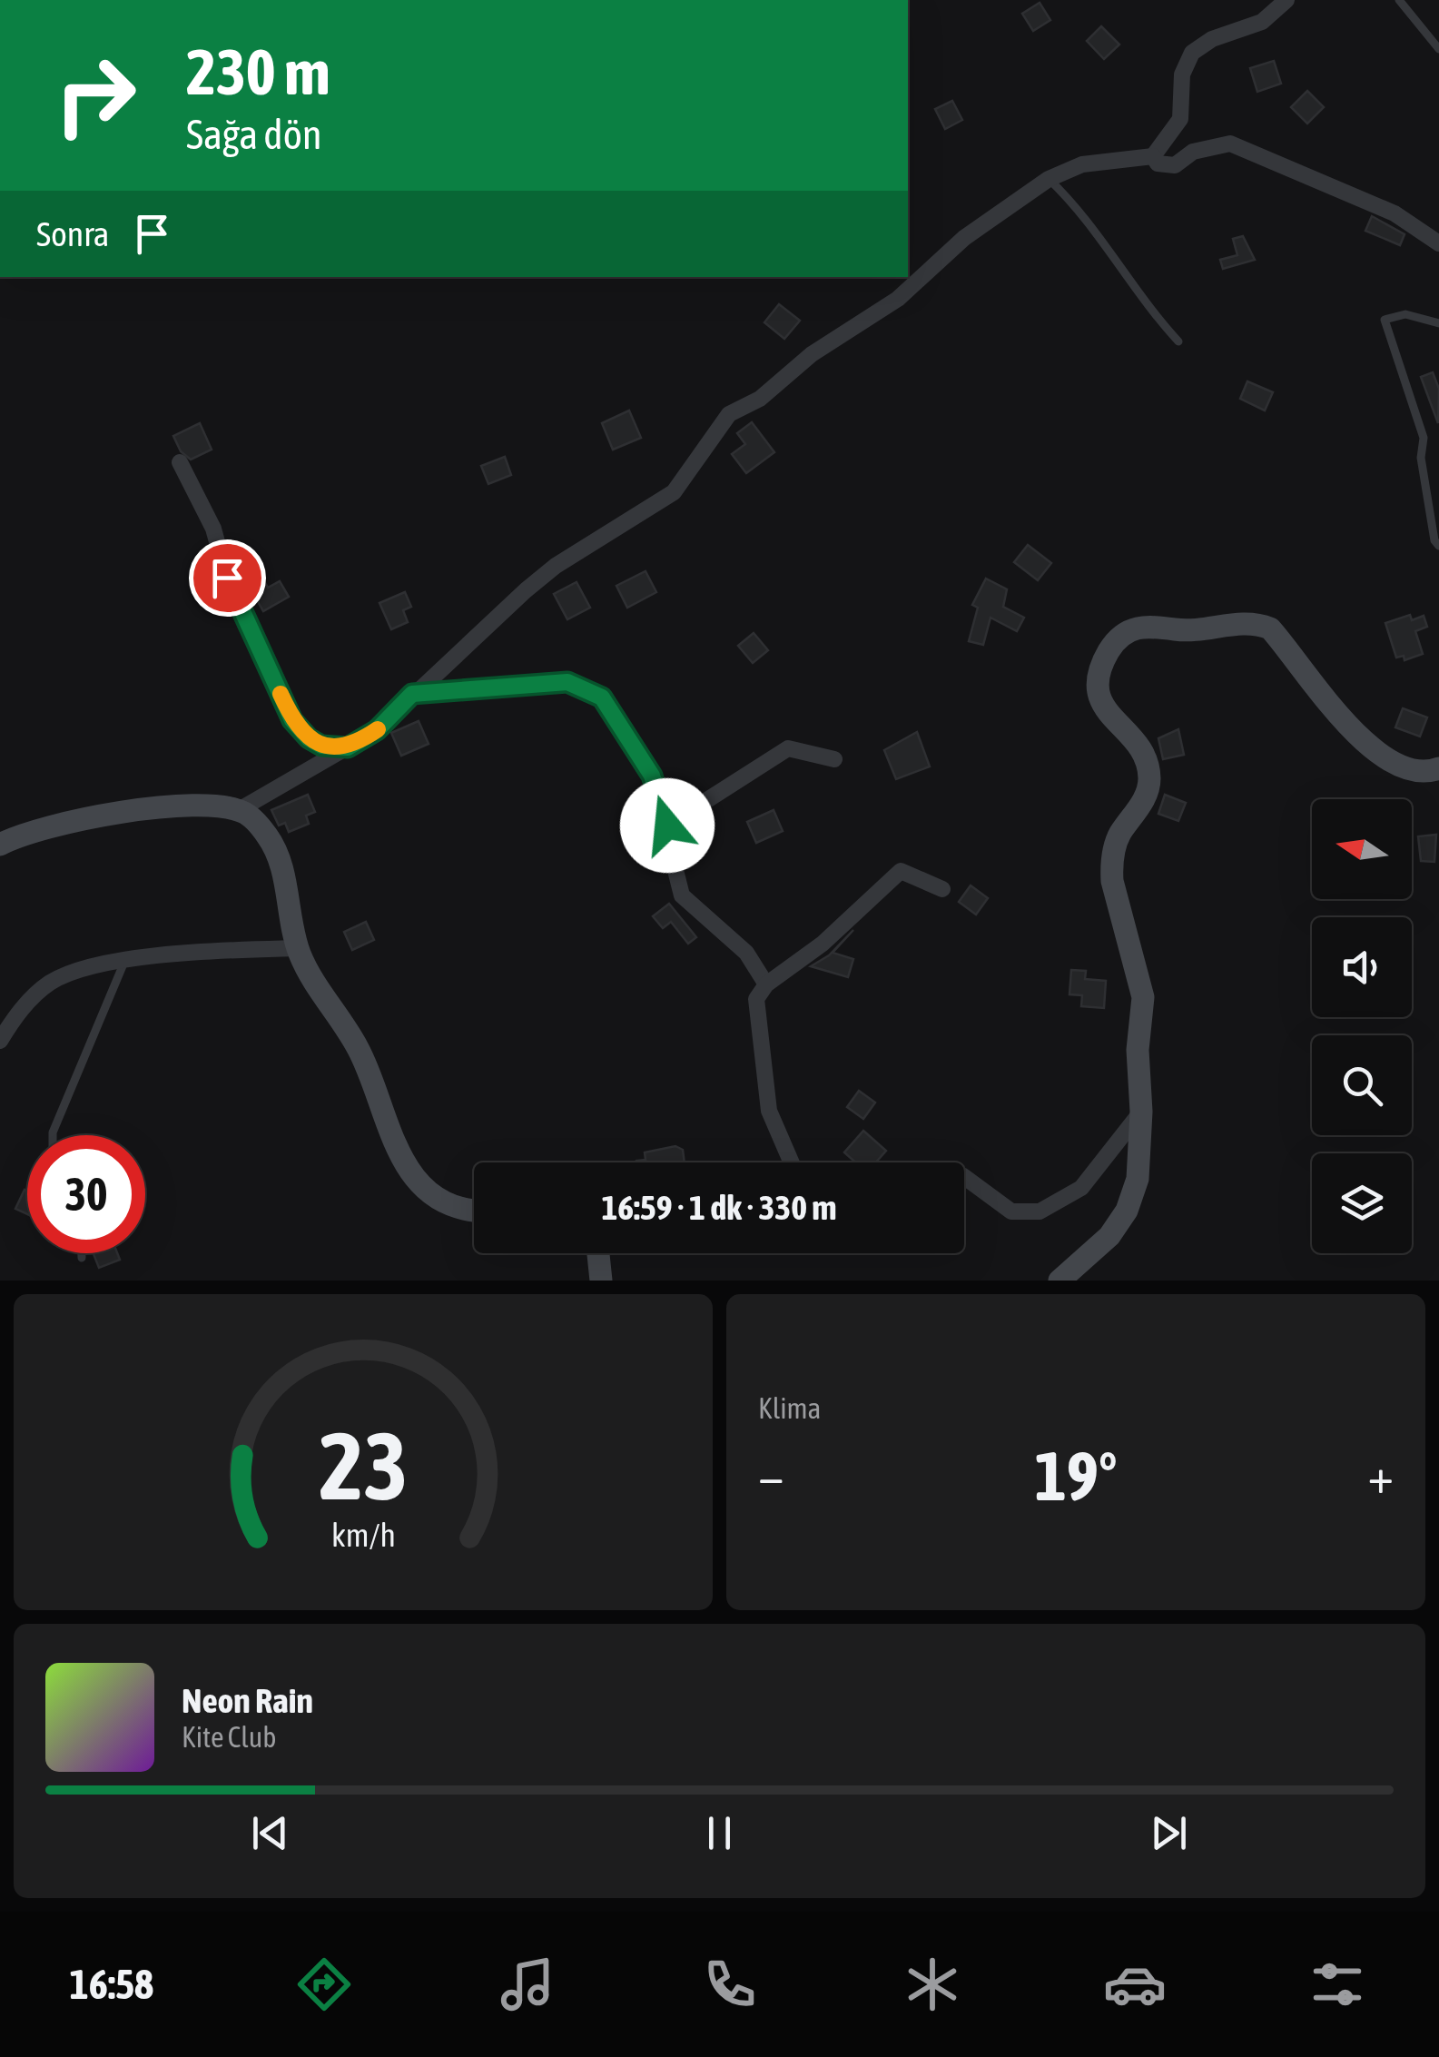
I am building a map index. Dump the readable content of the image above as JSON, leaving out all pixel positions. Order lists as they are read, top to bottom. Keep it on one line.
{"north":"left","page":{"turn":["230 m","Sağa dön"],"then":"Sonra","limit":"30","trip":"16:59 · 1 dk · 330 m","tile":"Klima","heat":["−","19°","+"],"song":["Neon Rain","Kite Club"],"tabs":"16:58","gauge":["23","km/h"]}}
